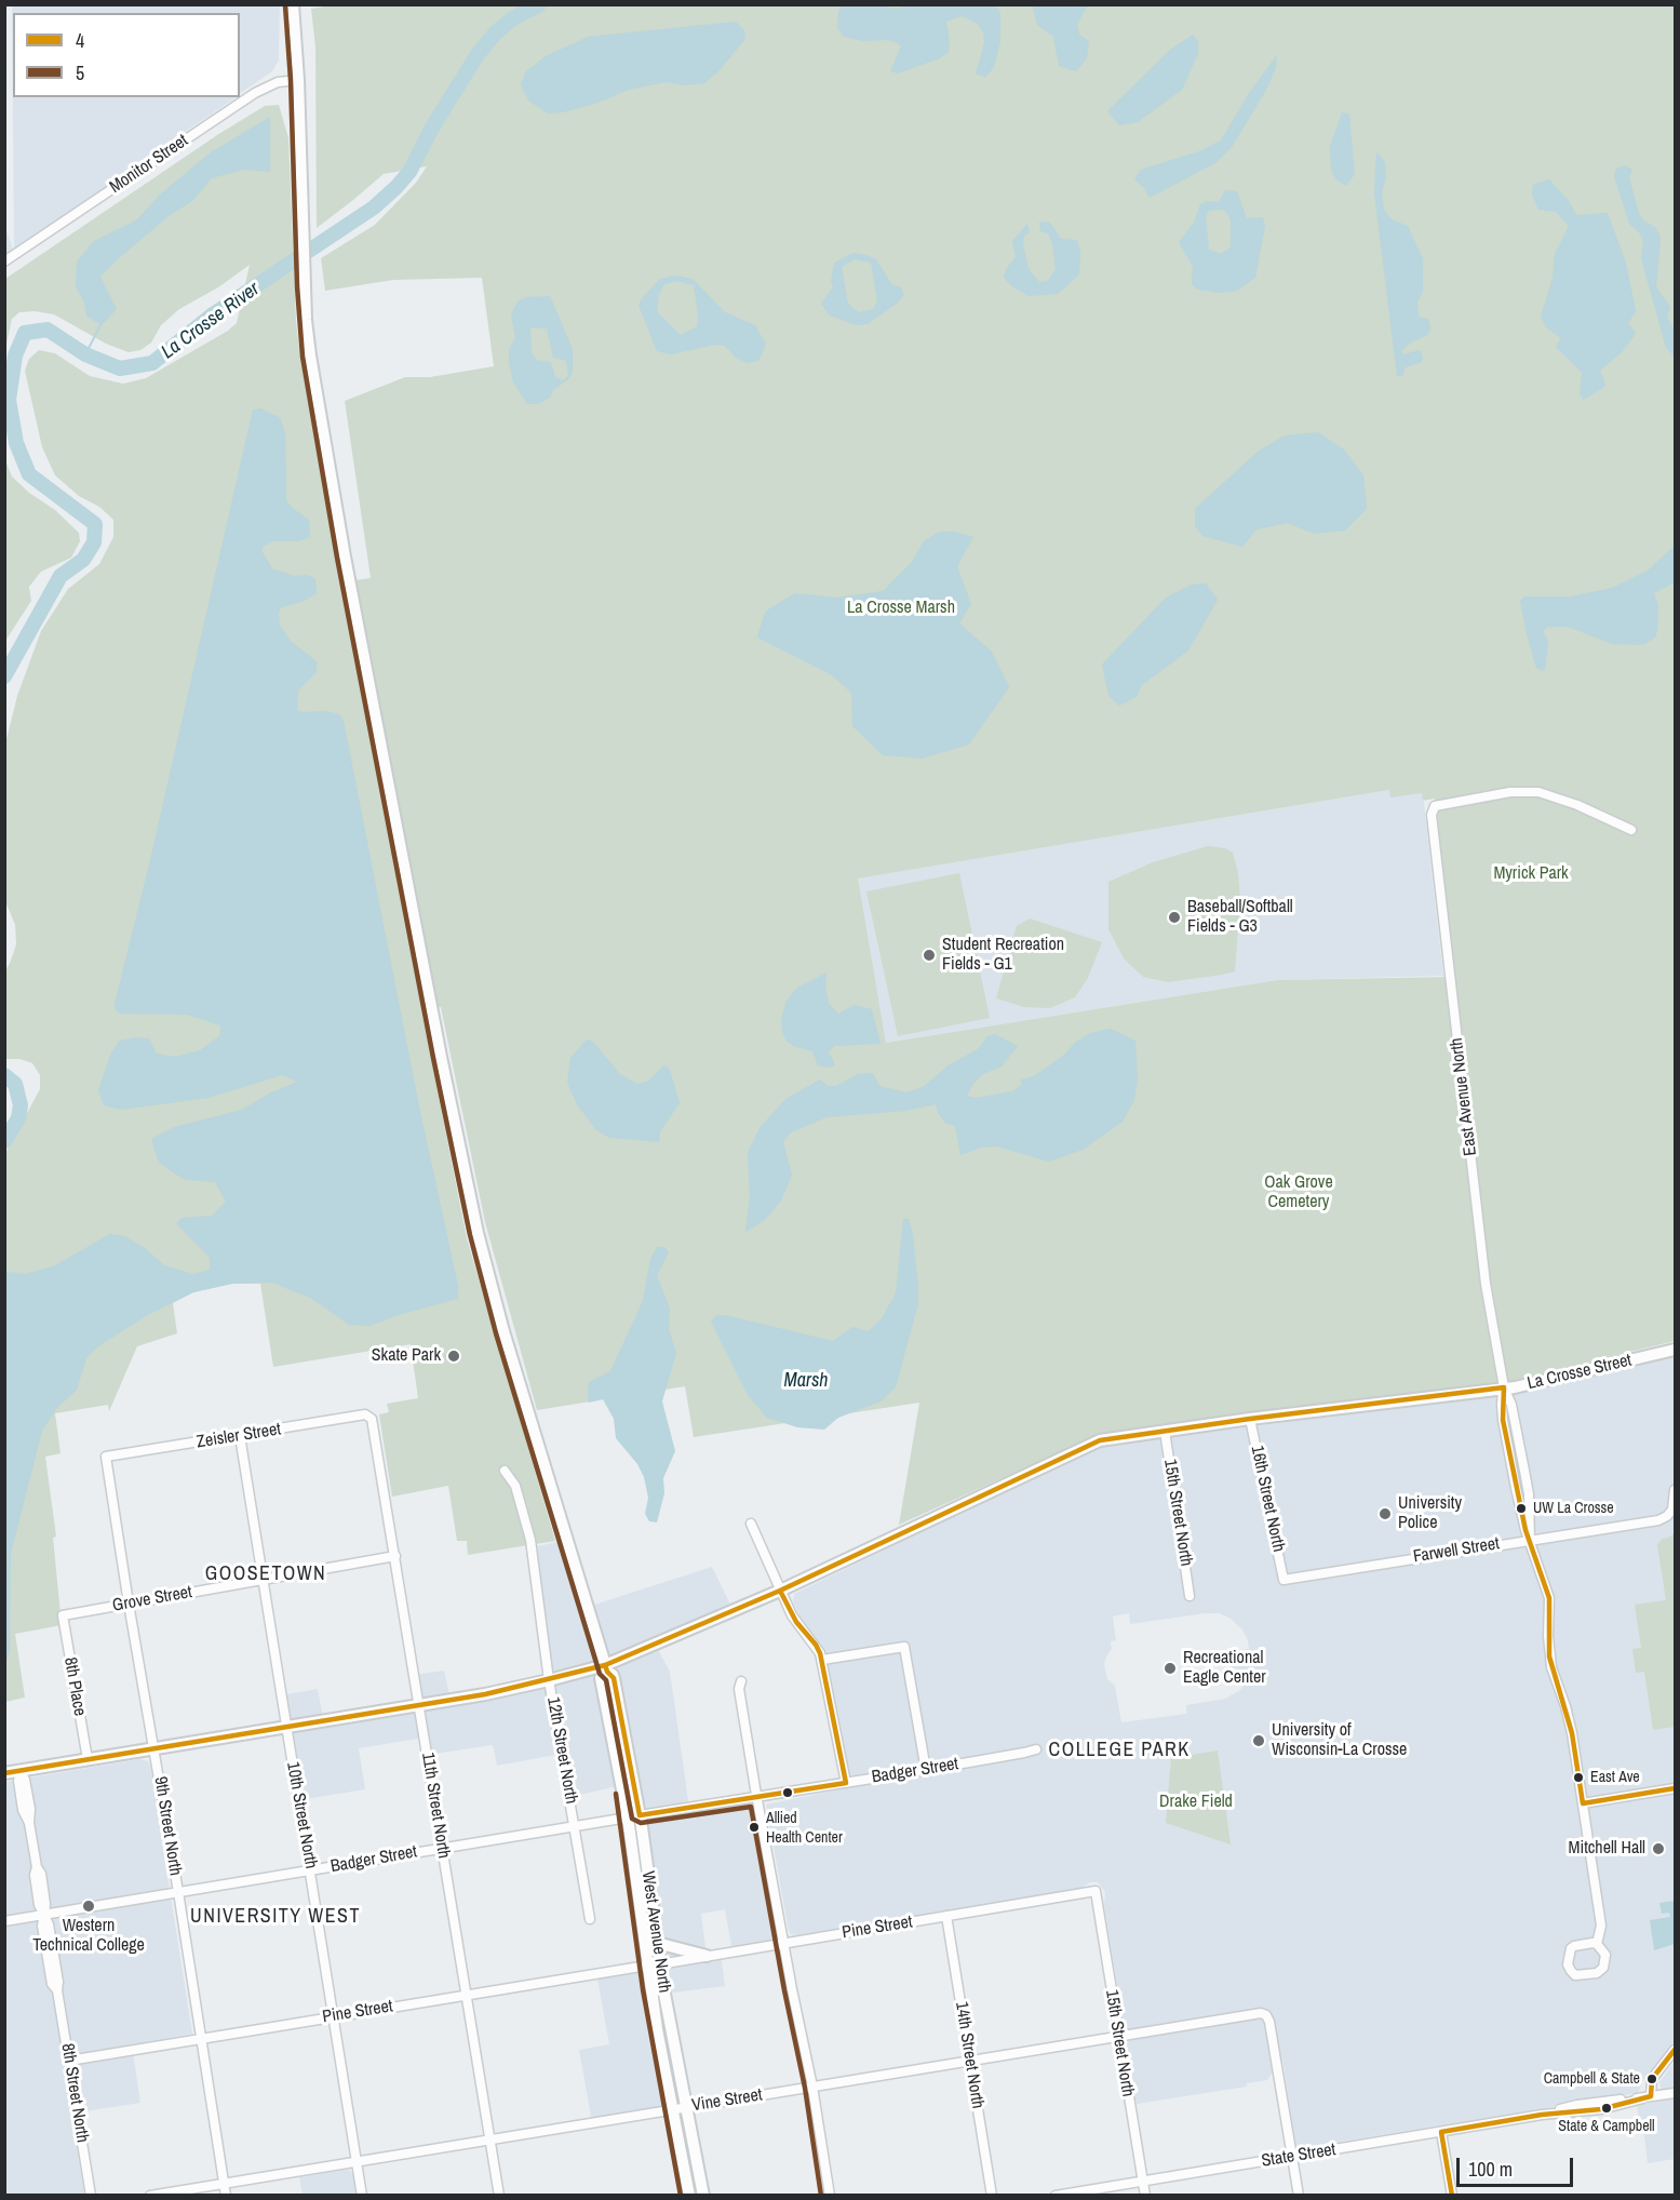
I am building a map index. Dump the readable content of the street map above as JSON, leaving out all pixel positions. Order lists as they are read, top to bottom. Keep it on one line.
{"streets":{"main road":["La Crosse Street","West Avenue North"],"street":["Monitor Street","East Avenue North","Zeisler Street","16th Street North","15th Street North","Farwell Street","Grove Street","8th Place","12th Street North","Badger Street","11th Street North","10th Street North","9th Street North","Pine Street","14th Street North","8th Street North","Vine Street","State Street"]},"crossings":[["Monitor Street","West Avenue North"],["East Avenue North","La Crosse Street"],["East Avenue North","Farwell Street"],["La Crosse Street","16th Street North"],["La Crosse Street","15th Street North"],["La Crosse Street","12th Street North"],["La Crosse Street","11th Street North"],["La Crosse Street","West Avenue North"],["Zeisler Street","11th Street North"],["Zeisler Street","10th Street North"],["Zeisler Street","9th Street North"],["16th Street North","Farwell Street"],["15th Street North","Pine Street"],["15th Street North","Vine Street"],["15th Street North","State Street"],["Grove Street","8th Place"],["Grove Street","11th Street North"],["Grove Street","10th Street North"],["Grove Street","9th Street North"],["12th Street North","Badger Street"],["Badger Street","11th Street North"],["Badger Street","10th Street North"],["Badger Street","9th Street North"],["Badger Street","West Avenue North"],["Badger Street","8th Street North"],["11th Street North","Pine Street"],["11th Street North","Vine Street"],["10th Street North","Pine Street"],["10th Street North","Vine Street"],["9th Street North","Pine Street"],["9th Street North","Vine Street"],["Pine Street","West Avenue North"],["Pine Street","14th Street North"],["Pine Street","8th Street North"],["West Avenue North","Vine Street"],["14th Street North","Vine Street"],["Vine Street","State Street"]],"districts":["GOOSETOWN","COLLEGE PARK","UNIVERSITY WEST"],"water":["La Crosse River","Marsh"],"parks":["La Crosse Marsh","Myrick Park","Oak Grove Cemetery","Drake Field"],"places":["Baseball/Softball Fields - G3","Student Recreation Fields - G1","Skate Park","UW La Crosse","University Police","Recreational Eagle Center","University of Wisconsin-La Crosse","East Ave","Allied Health Center","Mitchell Hall","Western Technical College","Campbell & State","State & Campbell"],"lines":["transit line 5","transit line 4"],"legend":["4","5"],"scale_bar":"100 m"}
